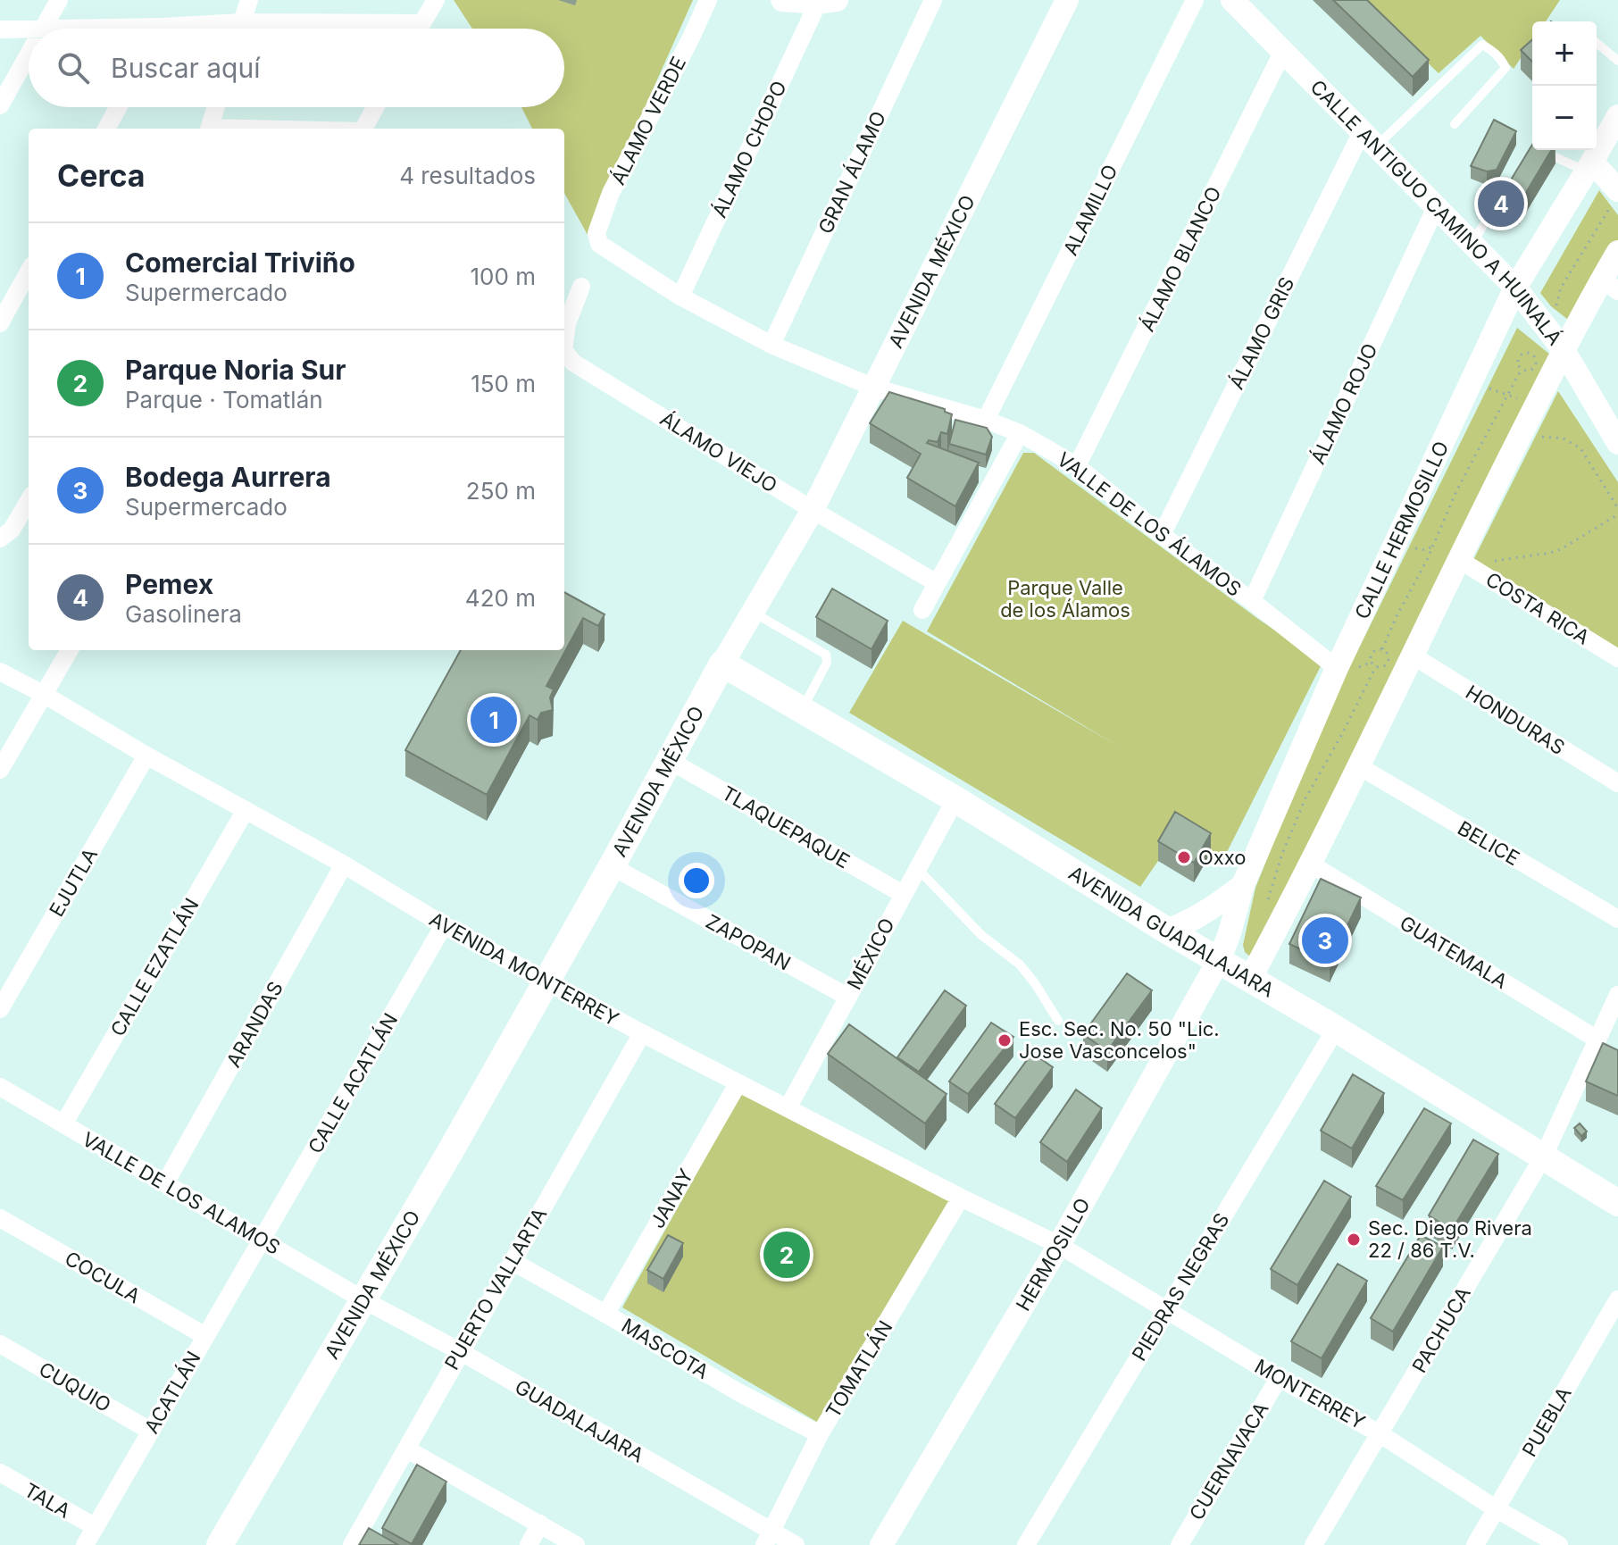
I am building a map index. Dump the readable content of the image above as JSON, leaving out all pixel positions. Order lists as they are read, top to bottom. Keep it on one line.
{"streets":{"main road":["AVENIDA MÉXICO","AVENIDA GUADALAJARA"],"street":["ÁLAMO VERDE","ÁLAMO CHOPO","GRAN ÁLAMO","ALAMILLO","CALLE ANTIGUO CAMINO A HUINALÁ","ÁLAMO BLANCO","ÁLAMO GRIS","ÁLAMO ROJO","ÁLAMO VIEJO","VALLE DE LOS ÁLAMOS","CALLE HERMOSILLO","COSTA RICA","HONDURAS","TLAQUEPAQUE","BELICE","EJUTLA","ZAPOPAN","GUATEMALA","MÉXICO","CALLE EZATLÁN","AVENIDA MONTERREY","ARANDAS","CALLE ACATLÁN","VALLE DE LOS ALAMOS","JANAY","HERMOSILLO","COCULA","PIEDRAS NEGRAS","PUERTO VALLARTA","PACHUCA","MASCOTA","TOMATLÁN","CUQUIO","ACATLÁN","MONTERREY","GUADALAJARA","PUEBLA","CUERNAVACA","TALA"]},"crossings":[["ÁLAMO VERDE","VALLE DE LOS ÁLAMOS"],["ÁLAMO CHOPO","VALLE DE LOS ÁLAMOS"],["GRAN ÁLAMO","VALLE DE LOS ÁLAMOS"],["ALAMILLO","VALLE DE LOS ÁLAMOS"],["CALLE ANTIGUO CAMINO A HUINALÁ","ÁLAMO BLANCO"],["CALLE ANTIGUO CAMINO A HUINALÁ","ÁLAMO GRIS"],["CALLE ANTIGUO CAMINO A HUINALÁ","ÁLAMO ROJO"],["CALLE ANTIGUO CAMINO A HUINALÁ","CALLE HERMOSILLO"],["ÁLAMO BLANCO","VALLE DE LOS ÁLAMOS"],["AVENIDA MÉXICO","ÁLAMO VIEJO"],["AVENIDA MÉXICO","VALLE DE LOS ÁLAMOS"],["AVENIDA MÉXICO","TLAQUEPAQUE"],["AVENIDA MÉXICO","AVENIDA GUADALAJARA"],["AVENIDA MÉXICO","ZAPOPAN"],["AVENIDA MÉXICO","AVENIDA MONTERREY"],["AVENIDA MÉXICO","VALLE DE LOS ALAMOS"],["AVENIDA MÉXICO","GUADALAJARA"],["ÁLAMO GRIS","VALLE DE LOS ÁLAMOS"],["ÁLAMO ROJO","VALLE DE LOS ÁLAMOS"],["VALLE DE LOS ÁLAMOS","CALLE HERMOSILLO"],["CALLE HERMOSILLO","AVENIDA GUADALAJARA"],["CALLE HERMOSILLO","HERMOSILLO"],["TLAQUEPAQUE","MÉXICO"],["EJUTLA","AVENIDA MONTERREY"],["AVENIDA GUADALAJARA","MÉXICO"],["AVENIDA GUADALAJARA","HERMOSILLO"],["AVENIDA GUADALAJARA","PIEDRAS NEGRAS"],["AVENIDA GUADALAJARA","PACHUCA"],["ZAPOPAN","MÉXICO"],["GUATEMALA","PACHUCA"],["MÉXICO","AVENIDA MONTERREY"],["CALLE EZATLÁN","AVENIDA MONTERREY"],["CALLE EZATLÁN","VALLE DE LOS ALAMOS"],["AVENIDA MONTERREY","ARANDAS"],["AVENIDA MONTERREY","CALLE ACATLÁN"],["AVENIDA MONTERREY","JANAY"],["AVENIDA MONTERREY","HERMOSILLO"],["AVENIDA MONTERREY","PUERTO VALLARTA"],["AVENIDA MONTERREY","TOMATLÁN"],["AVENIDA MONTERREY","MONTERREY"],["ARANDAS","VALLE DE LOS ALAMOS"],["CALLE ACATLÁN","VALLE DE LOS ALAMOS"],["CALLE ACATLÁN","ACATLÁN"],["VALLE DE LOS ALAMOS","ACATLÁN"],["VALLE DE LOS ALAMOS","GUADALAJARA"],["JANAY","MASCOTA"],["HERMOSILLO","MONTERREY"],["COCULA","ACATLÁN"],["PIEDRAS NEGRAS","MONTERREY"],["PUERTO VALLARTA","MASCOTA"],["PUERTO VALLARTA","GUADALAJARA"],["PACHUCA","MONTERREY"],["MASCOTA","TOMATLÁN"],["TOMATLÁN","GUADALAJARA"],["CUQUIO","ACATLÁN"],["ACATLÁN","TALA"],["MONTERREY","PUEBLA"],["MONTERREY","CUERNAVACA"]],"parks":["Parque Valle de los Álamos"],"places":["Oxxo","Esc. Sec. No. 50 \"Lic. Jose Vasconcelos\"","Sec. Diego Rivera 22 / 86 T.V."],"page":{"map_buttons":["+","−"],"search":"Buscar aquí","heading":["Cerca","4 resultados"],"pins":["4","1","3","2"],"list":[{"mark":"1","name":"Comercial Triviño","note":"Supermercado","value":"100 m"},{"mark":"2","name":"Parque Noria Sur","note":"Parque · Tomatlán","value":"150 m"},{"mark":"3","name":"Bodega Aurrera","note":"Supermercado","value":"250 m"},{"mark":"4","name":"Pemex","note":"Gasolinera","value":"420 m"}]}}
